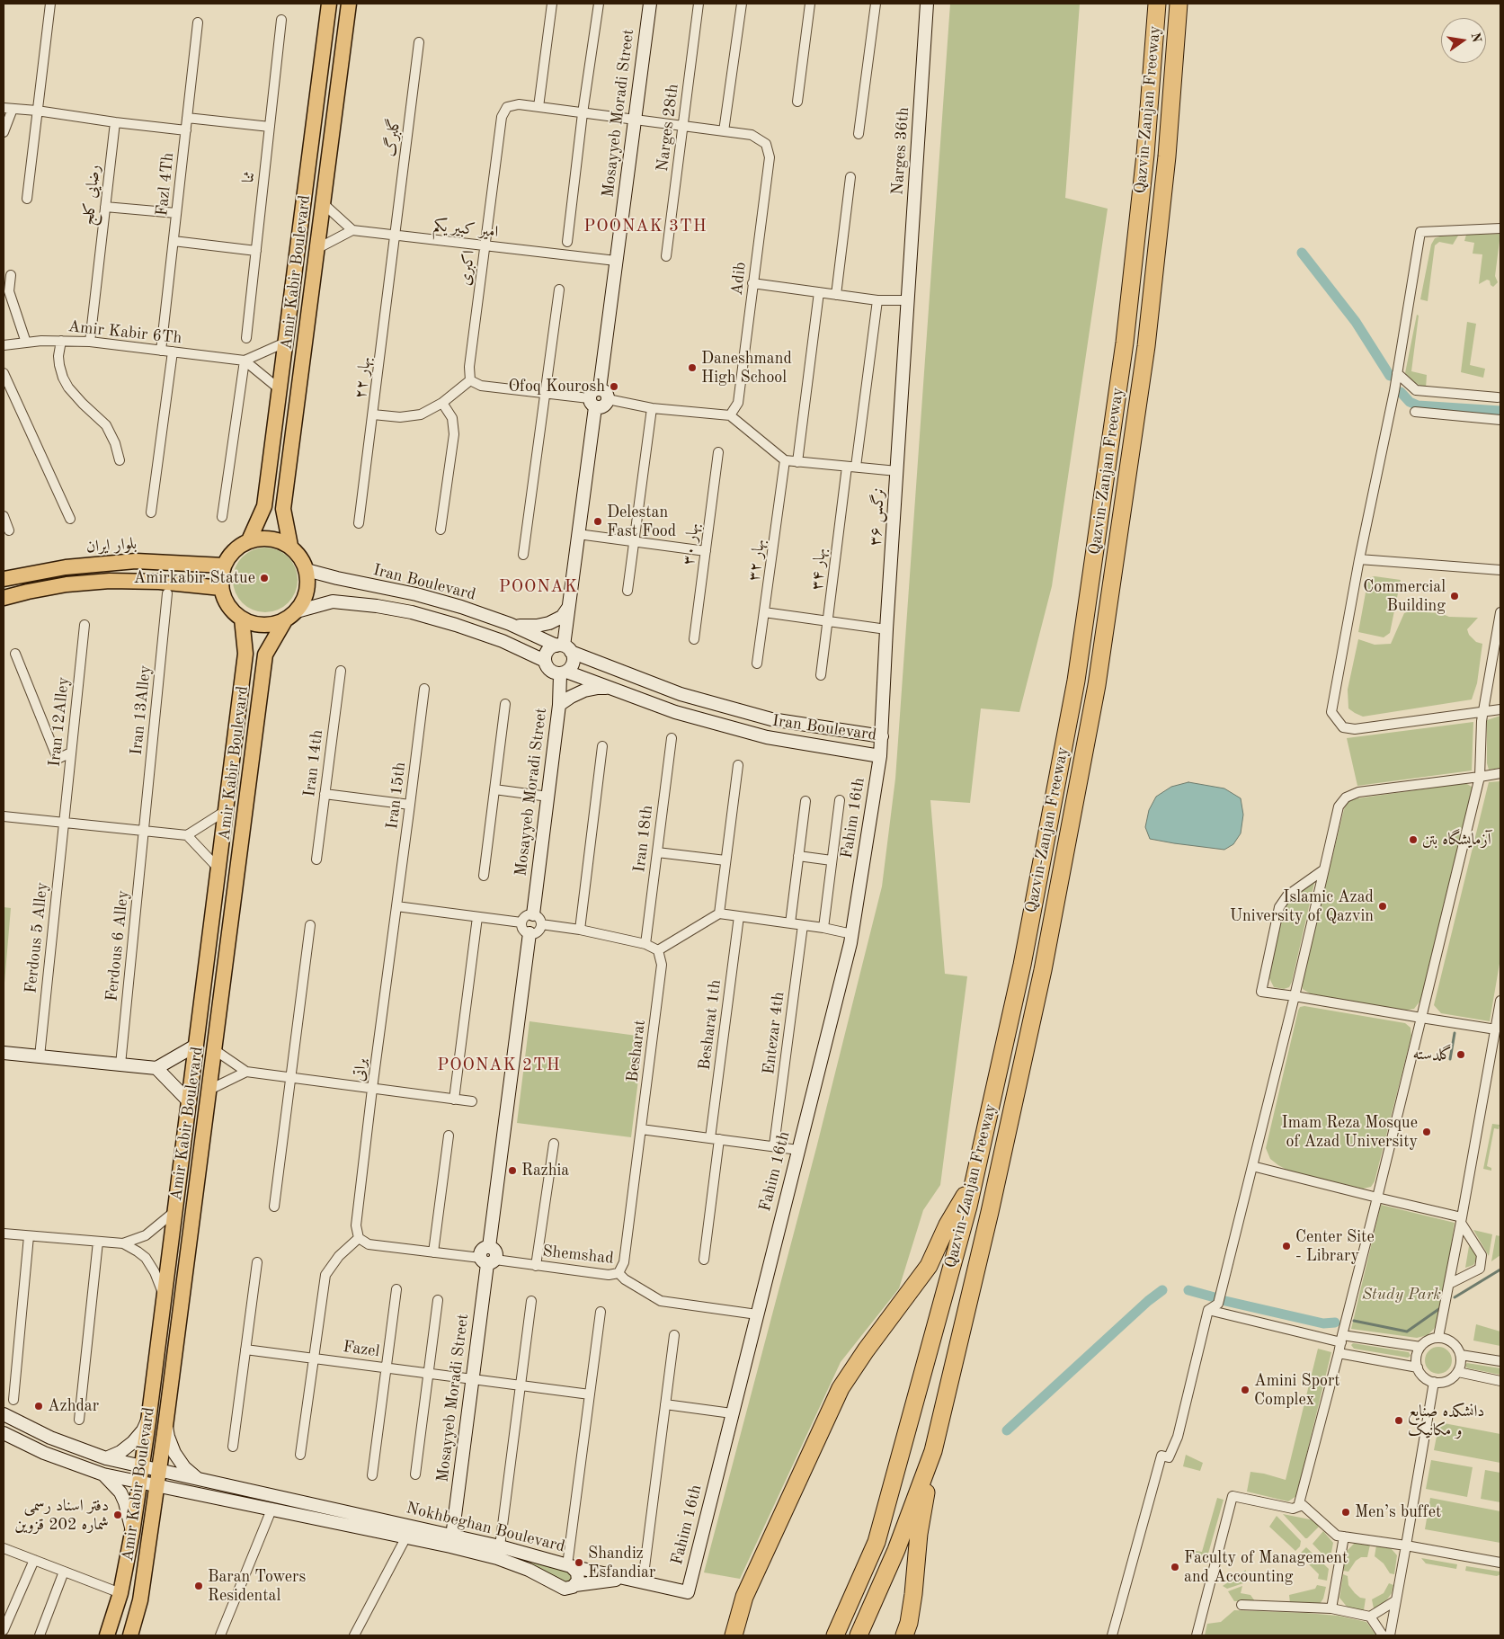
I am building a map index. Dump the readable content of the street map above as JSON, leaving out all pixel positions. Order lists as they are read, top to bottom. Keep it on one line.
{"streets":{"highway":["Qazvin-Zanjan Freeway"],"main road":["Amir Kabir Boulevard","بلوار ایران"],"street":["Mosayyeb Moradi Street","Narges 28th","گلبرگ","Narges 36th","ثنا","Fazl 4Th","رضایی کلج","امیر کبیر یکم","اکبری","Adib","Amir Kabir 6Th","بهار ۲۲","نرگس ۳۶","بهار ۳۰","بهار ۳۲","بهار ۳۴","Iran Boulevard","Iran 13Alley","Iran 12Alley","Iran 14th","Iran 15th","Fahim 16th","Iran 18th","Ferdous 5 Alley","Ferdous 6 Alley","Besharat 1th","Entezar 4th","Besharat","براتی","Shemshad","Fazel","Nokhbeghan Boulevard"]},"crossings":[["Mosayyeb Moradi Street","امیر کبیر یکم"],["Mosayyeb Moradi Street","Iran Boulevard"],["Mosayyeb Moradi Street","Shemshad"],["Mosayyeb Moradi Street","Fazel"],["Mosayyeb Moradi Street","Nokhbeghan Boulevard"],["گلبرگ","امیر کبیر یکم"],["گلبرگ","بهار ۲۲"],["Narges 36th","نرگس ۳۶"],["Fazl 4Th","Amir Kabir 6Th"],["رضایی کلج","Amir Kabir 6Th"],["امیر کبیر یکم","اکبری"],["امیر کبیر یکم","بهار ۲۲"],["Amir Kabir Boulevard","بلوار ایران"],["Amir Kabir Boulevard","Iran Boulevard"],["Amir Kabir Boulevard","Nokhbeghan Boulevard"],["نرگس ۳۶","Iran Boulevard"],["بلوار ایران","Iran Boulevard"],["Iran Boulevard","Fahim 16th"],["Iran 13Alley","Ferdous 6 Alley"],["Iran 12Alley","Ferdous 5 Alley"],["Iran 15th","براتی"],["Fahim 16th","Shemshad"],["Besharat","Shemshad"],["براتی","Shemshad"]],"districts":["POONAK 3TH","POONAK","POONAK 2TH"],"parks":["Study Park"],"places":["Daneshmand High School","Ofoq Kourosh","Delestan Fast Food","Amirkabir Statue","Commercial Building","آزمایشگاه بتن","Islamic Azad University of Qazvin","گلدسته","Imam Reza Mosque of Azad University","Razhia","Center Site - Library","Amini Sport Complex","Azhdar","دانشکده صنایع و مکانیک","Men’s buffet","دفتر اسناد رسمی شماره 202 قزوین","Shandiz Esfandiar","Faculty of Management and Accounting","Baran Towers Residental"],"north":"right"}
